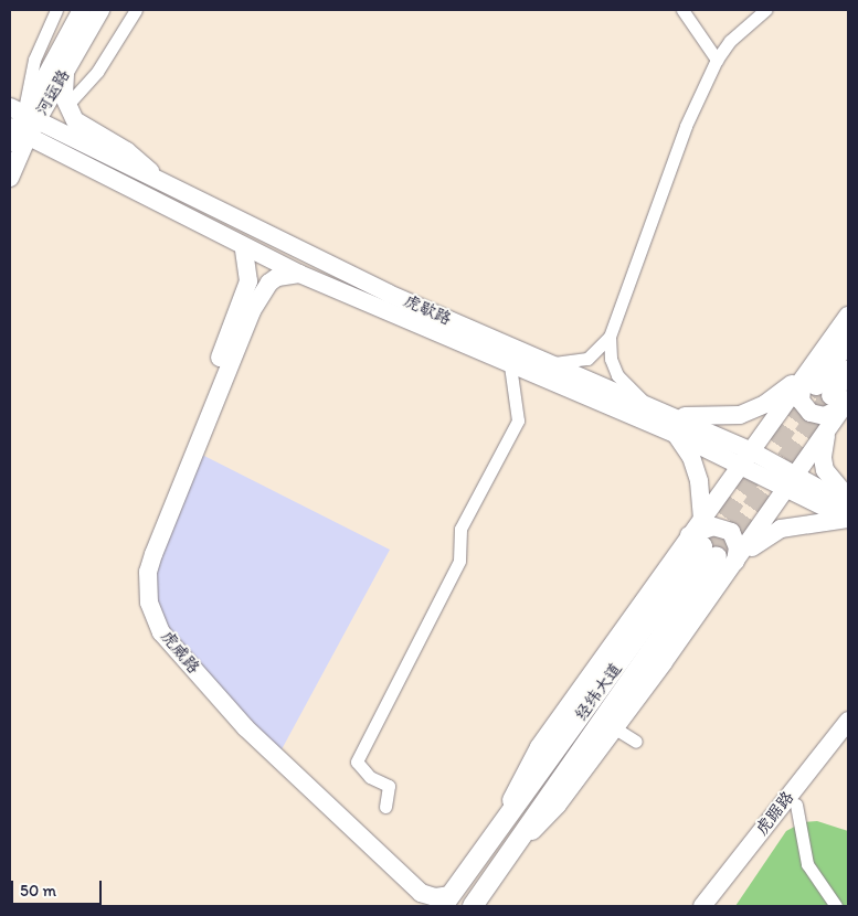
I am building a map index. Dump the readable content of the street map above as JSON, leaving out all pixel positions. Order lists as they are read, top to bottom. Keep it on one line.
{"streets":{"main road":["经纬大道"],"street":["河运路","虎歇路","虎威路","虎踞路"]},"crossings":[["河运路","虎歇路"],["虎歇路","虎威路"],["虎威路","经纬大道"]],"scale_bar":"50 m"}
